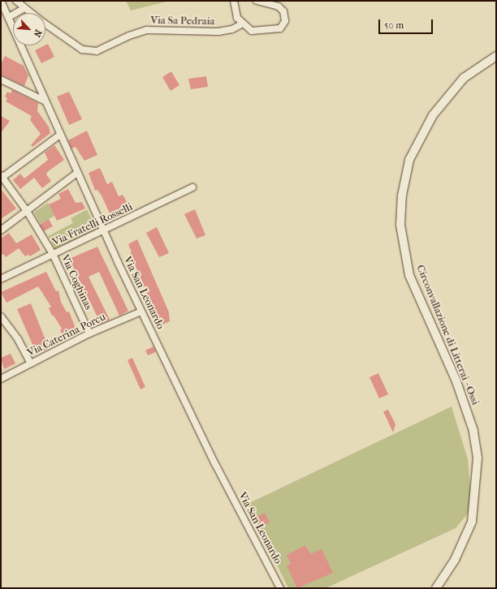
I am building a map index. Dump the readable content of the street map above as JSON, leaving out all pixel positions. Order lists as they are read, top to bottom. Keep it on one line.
{"streets":{"street":["Via Sa Pedraia","Via Fratelli Rosselli","Via Coghinas","Via San Leonardo","Via Caterina Porcu","Circonvallazione di Litterai - Ossi"]},"crossings":[["Via Fratelli Rosselli","Via Coghinas"],["Via Fratelli Rosselli","Via San Leonardo"],["Via Coghinas","Via Caterina Porcu"],["Via San Leonardo","Via Caterina Porcu"]],"scale_bar":"50 m","north":"bottom right"}
